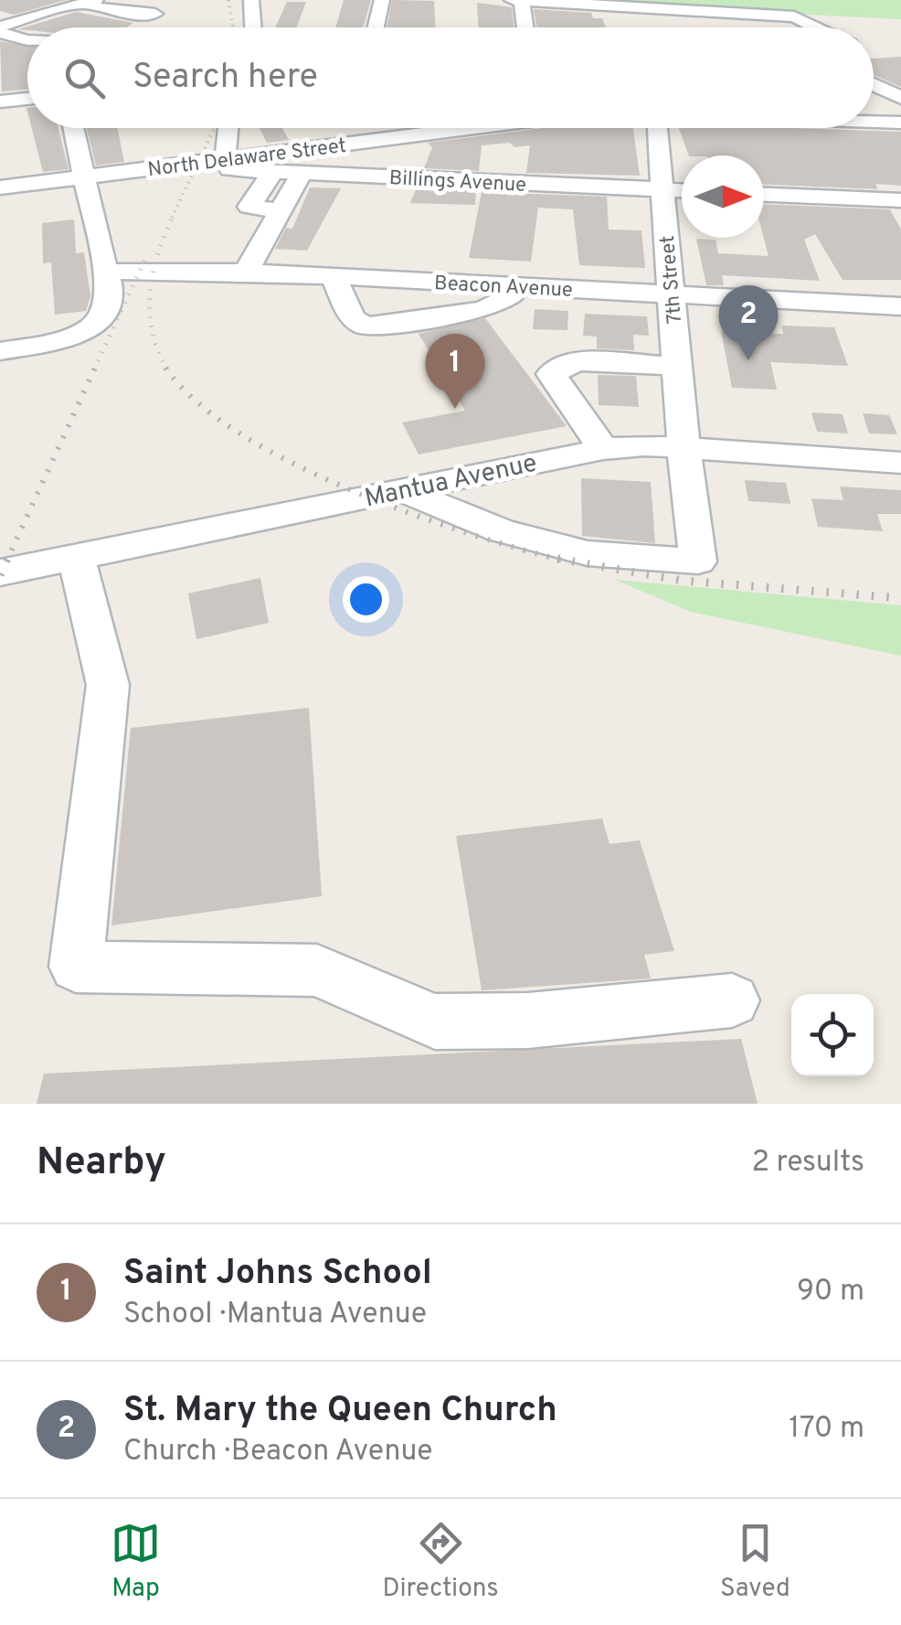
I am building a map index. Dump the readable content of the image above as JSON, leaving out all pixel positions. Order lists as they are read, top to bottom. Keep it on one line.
{"streets":{"street":["North Delaware Street","Billings Avenue","7th Street","Beacon Avenue","Mantua Avenue"]},"crossings":[["North Delaware Street","Billings Avenue"],["Billings Avenue","7th Street"],["7th Street","Beacon Avenue"],["7th Street","Mantua Avenue"]],"north":"right","page":{"search":"Search here","pins":["2","1"],"heading":["Nearby","2 results"],"list":[{"mark":"1","name":"Saint Johns School","note":"School · Mantua Avenue","value":"90 m"},{"mark":"2","name":"St. Mary the Queen Church","note":"Church · Beacon Avenue","value":"170 m"}],"nav":["Map","Directions","Saved"]}}
